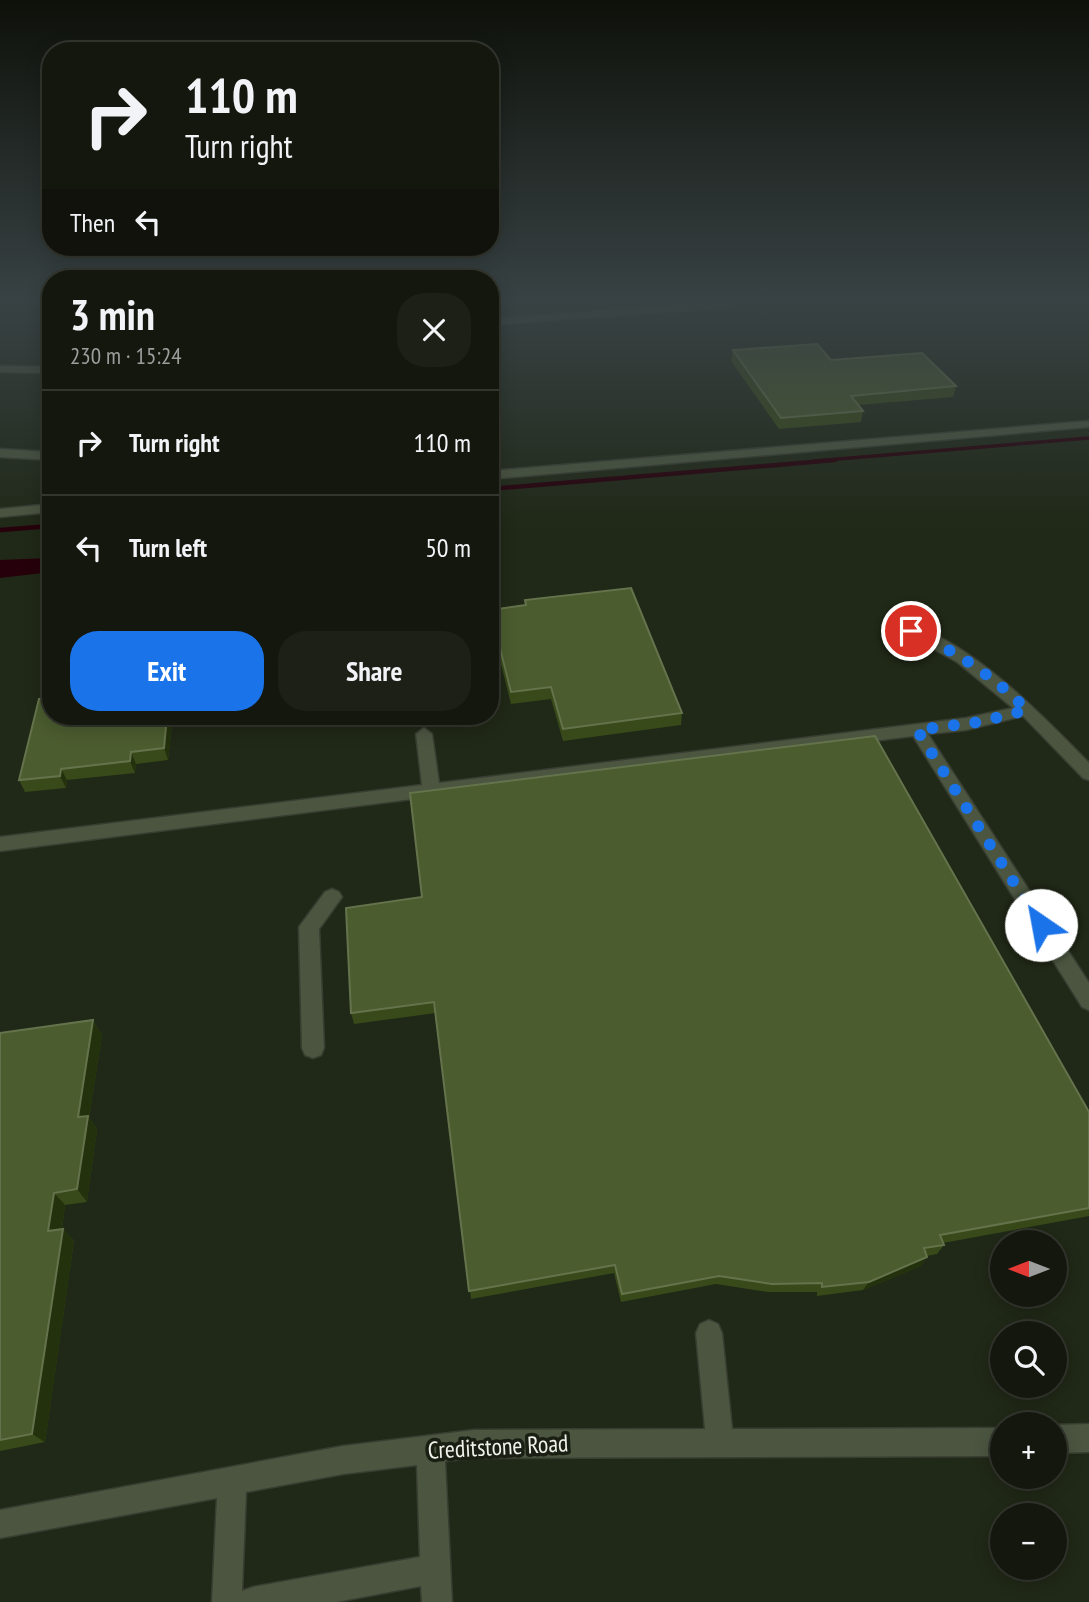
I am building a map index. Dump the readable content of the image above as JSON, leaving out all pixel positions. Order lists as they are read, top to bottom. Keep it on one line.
{"streets":{"street":["Creditstone Road"]},"north":"left","page":{"turn":["110 m","Turn right"],"then":"Then","heading":["3 min","230 m · 15:24"],"list":[{"name":"Turn right","value":"110 m"},{"name":"Turn left","value":"50 m"}],"buttons":["Exit","Share"],"map_buttons":["+","−"]}}
